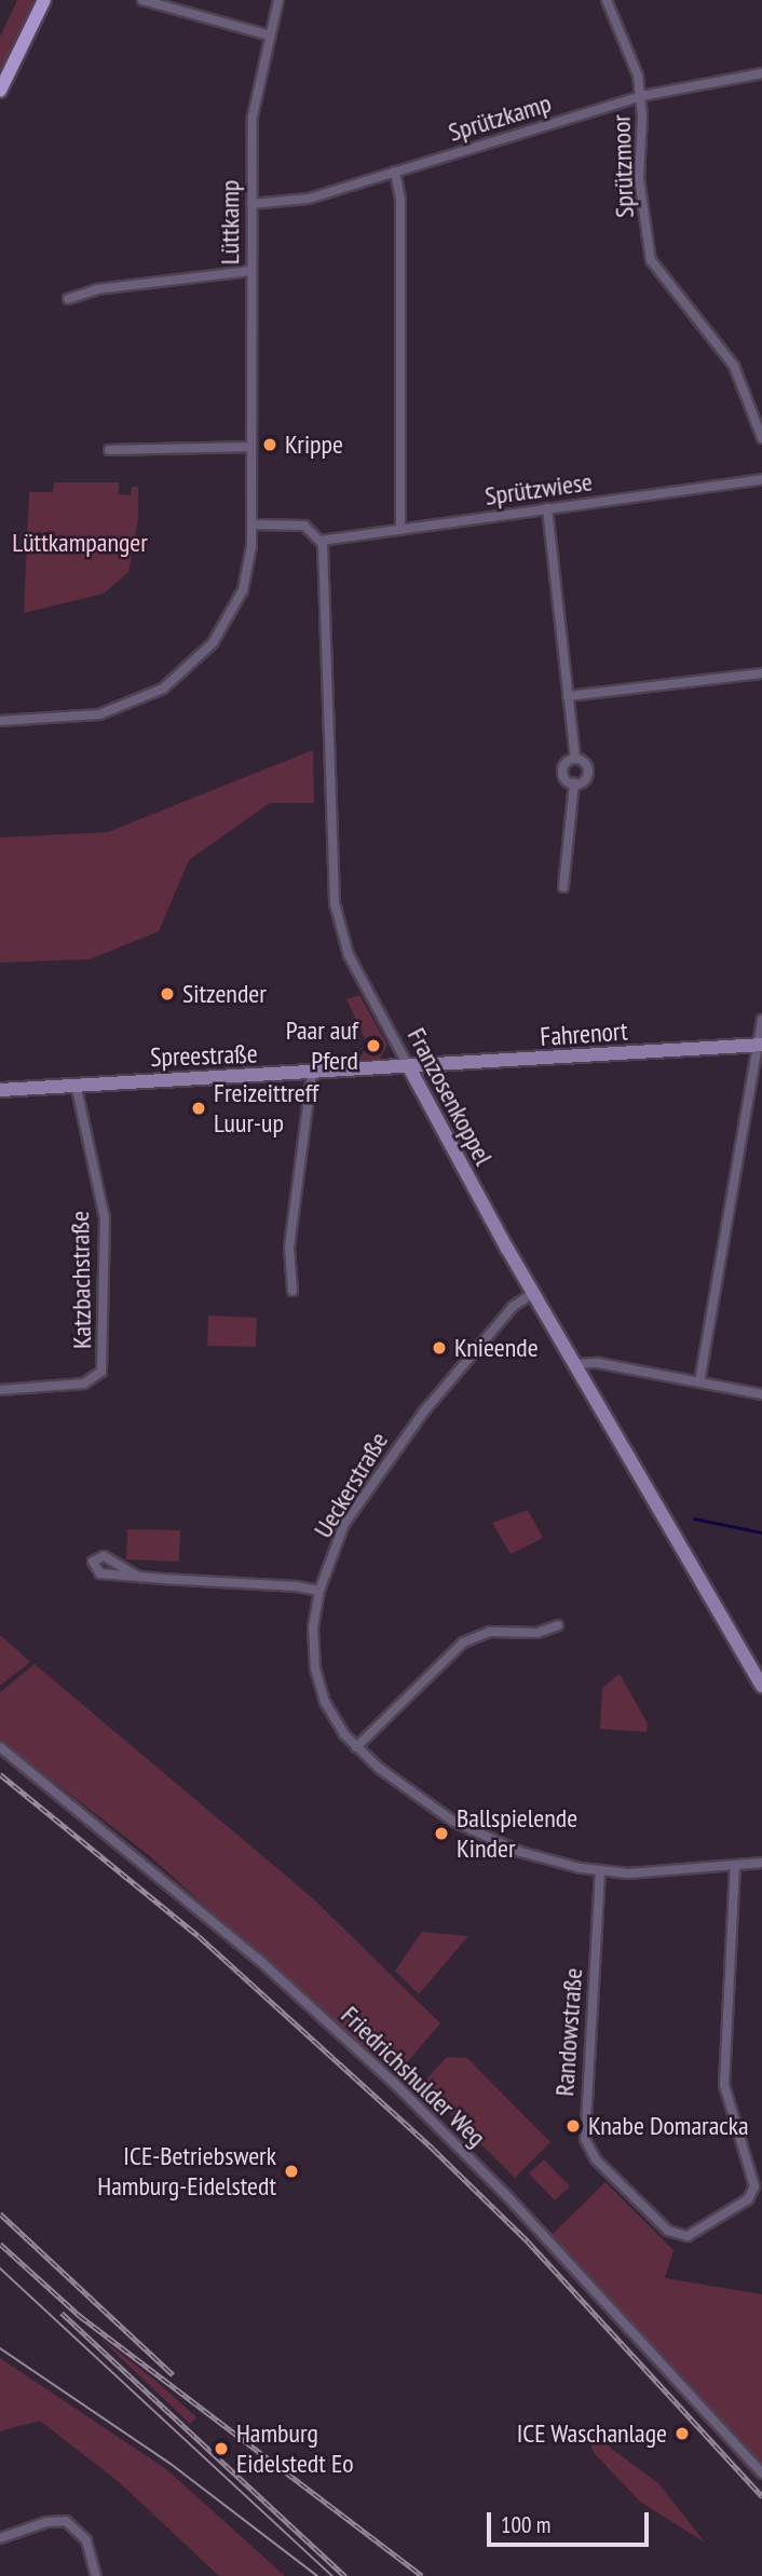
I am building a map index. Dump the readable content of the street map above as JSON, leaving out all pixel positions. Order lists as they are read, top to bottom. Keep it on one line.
{"streets":{"street":["Sprützkamp","Sprützmoor","Lüttkamp","Sprützwiese","Fahrenort","Spreestraße","Franzosenkoppel","Katzbachstraße","Ueckerstraße","Randowstraße","Friedrichshulder Weg"]},"crossings":[["Sprützkamp","Sprützmoor"],["Sprützkamp","Lüttkamp"],["Sprützwiese","Franzosenkoppel"],["Fahrenort","Spreestraße"],["Fahrenort","Franzosenkoppel"],["Spreestraße","Franzosenkoppel"],["Spreestraße","Katzbachstraße"],["Franzosenkoppel","Ueckerstraße"],["Ueckerstraße","Randowstraße"]],"parks":["Lüttkampanger"],"places":["Krippe","Sitzender","Paar auf Pferd","Freizeittreff Luur-up","Knieende","Ballspielende Kinder","Knabe Domaracka","ICE-Betriebswerk Hamburg-Eidelstedt","ICE Waschanlage","Hamburg Eidelstedt Eo"],"scale_bar":"100 m"}
